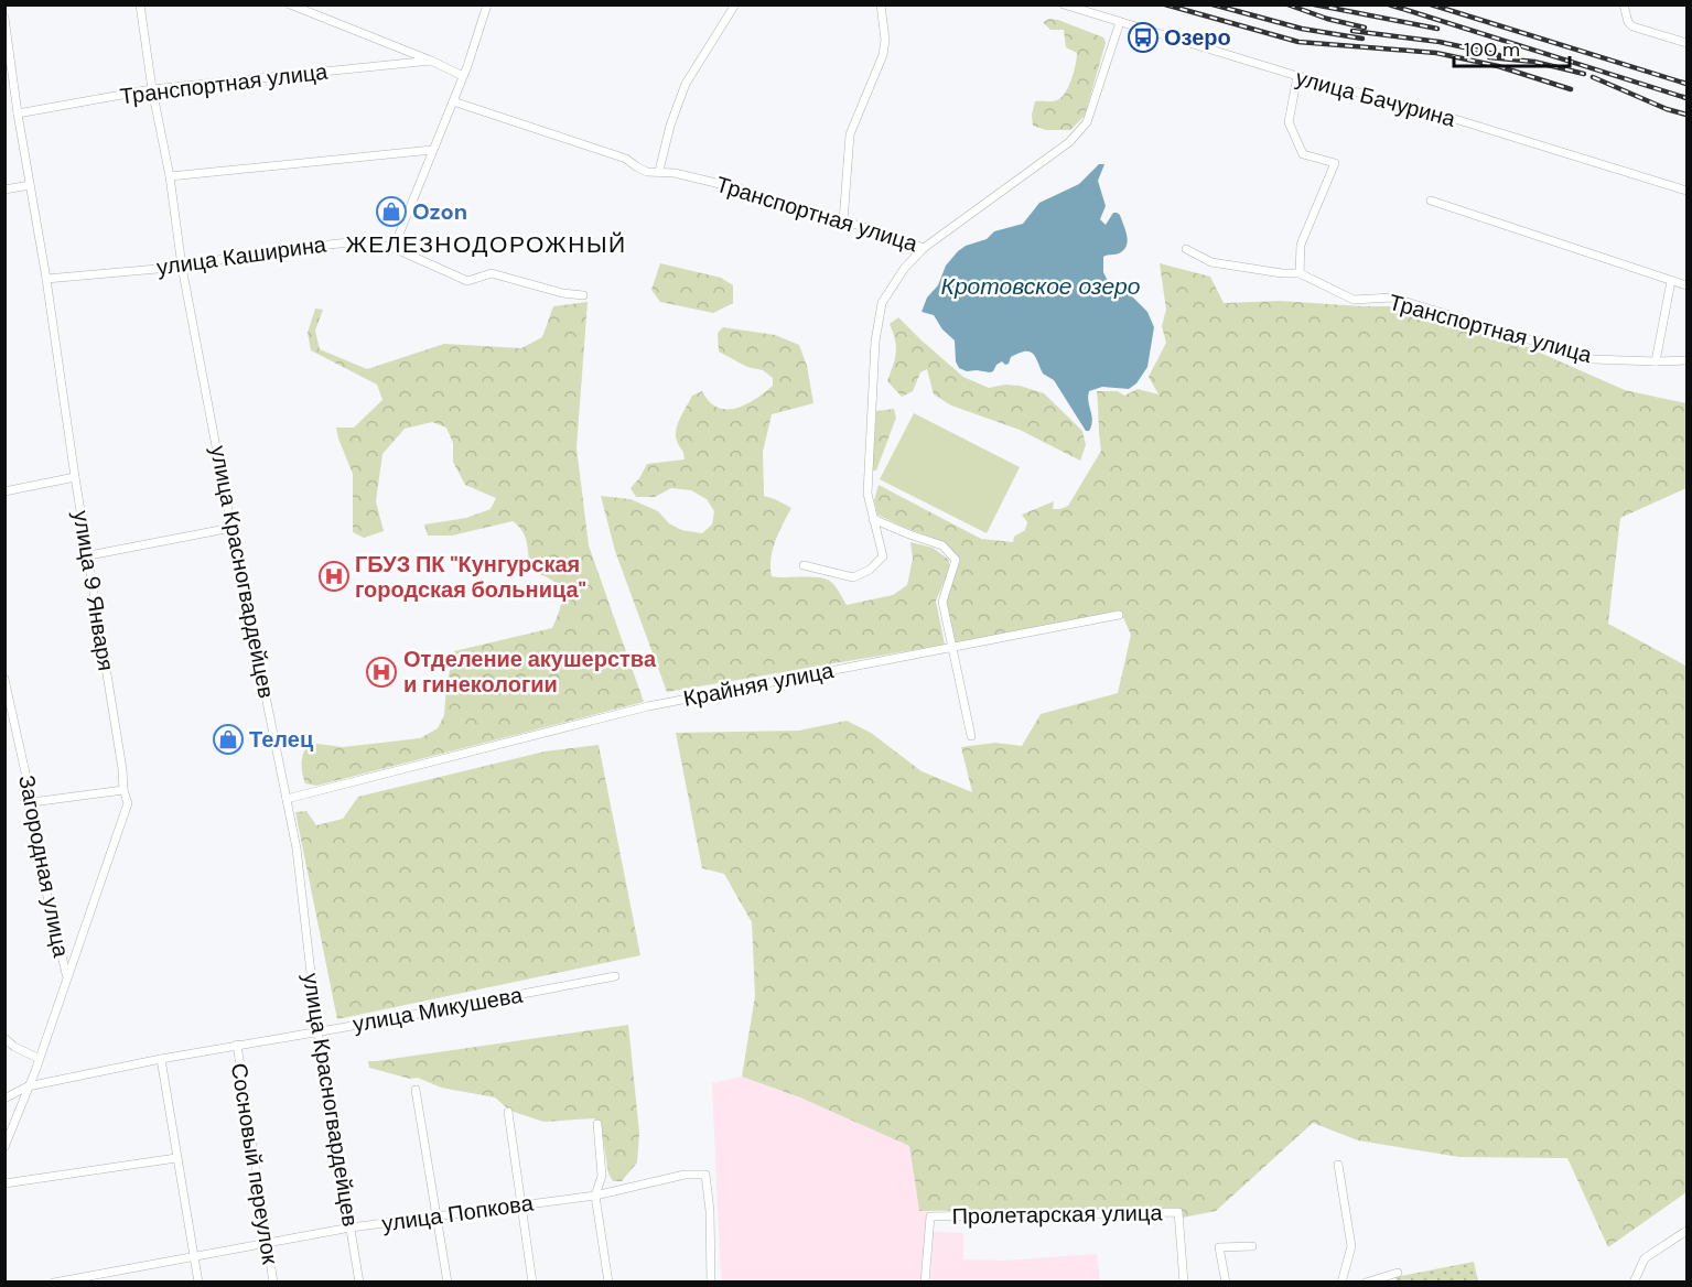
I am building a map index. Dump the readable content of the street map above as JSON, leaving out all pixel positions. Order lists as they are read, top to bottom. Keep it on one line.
{"streets":{"street":["Транспортная улица","улица Бачурина","улица Каширина","улица Красногвардейцев","улица 9 Января","Крайняя улица","Загородная улица","улица Микушева","Сосновый переулок","улица Попкова","Пролетарская улица"]},"crossings":[["Транспортная улица","улица Бачурина"],["Транспортная улица","улица Красногвардейцев"],["Транспортная улица","улица 9 Января"],["улица Каширина","улица Красногвардейцев"],["улица Каширина","улица 9 Января"],["улица Красногвардейцев","Крайняя улица"],["улица Красногвардейцев","улица Микушева"],["улица Красногвардейцев","улица Попкова"],["улица 9 Января","Загородная улица"],["улица 9 Января","улица Микушева"],["улица Микушева","Сосновый переулок"],["Сосновый переулок","улица Попкова"]],"districts":["ЖЕЛЕЗНОДОРОЖНЫЙ"],"water":["Кротовское озеро"],"places":{"bus stop":["Озеро"],"shop":["Ozon","Телец"],"hospital":["ГБУЗ ПК \"Кунгурская городская больница\"","Отделение акушерства и гинекологии"]},"scale_bar":"100 m"}
